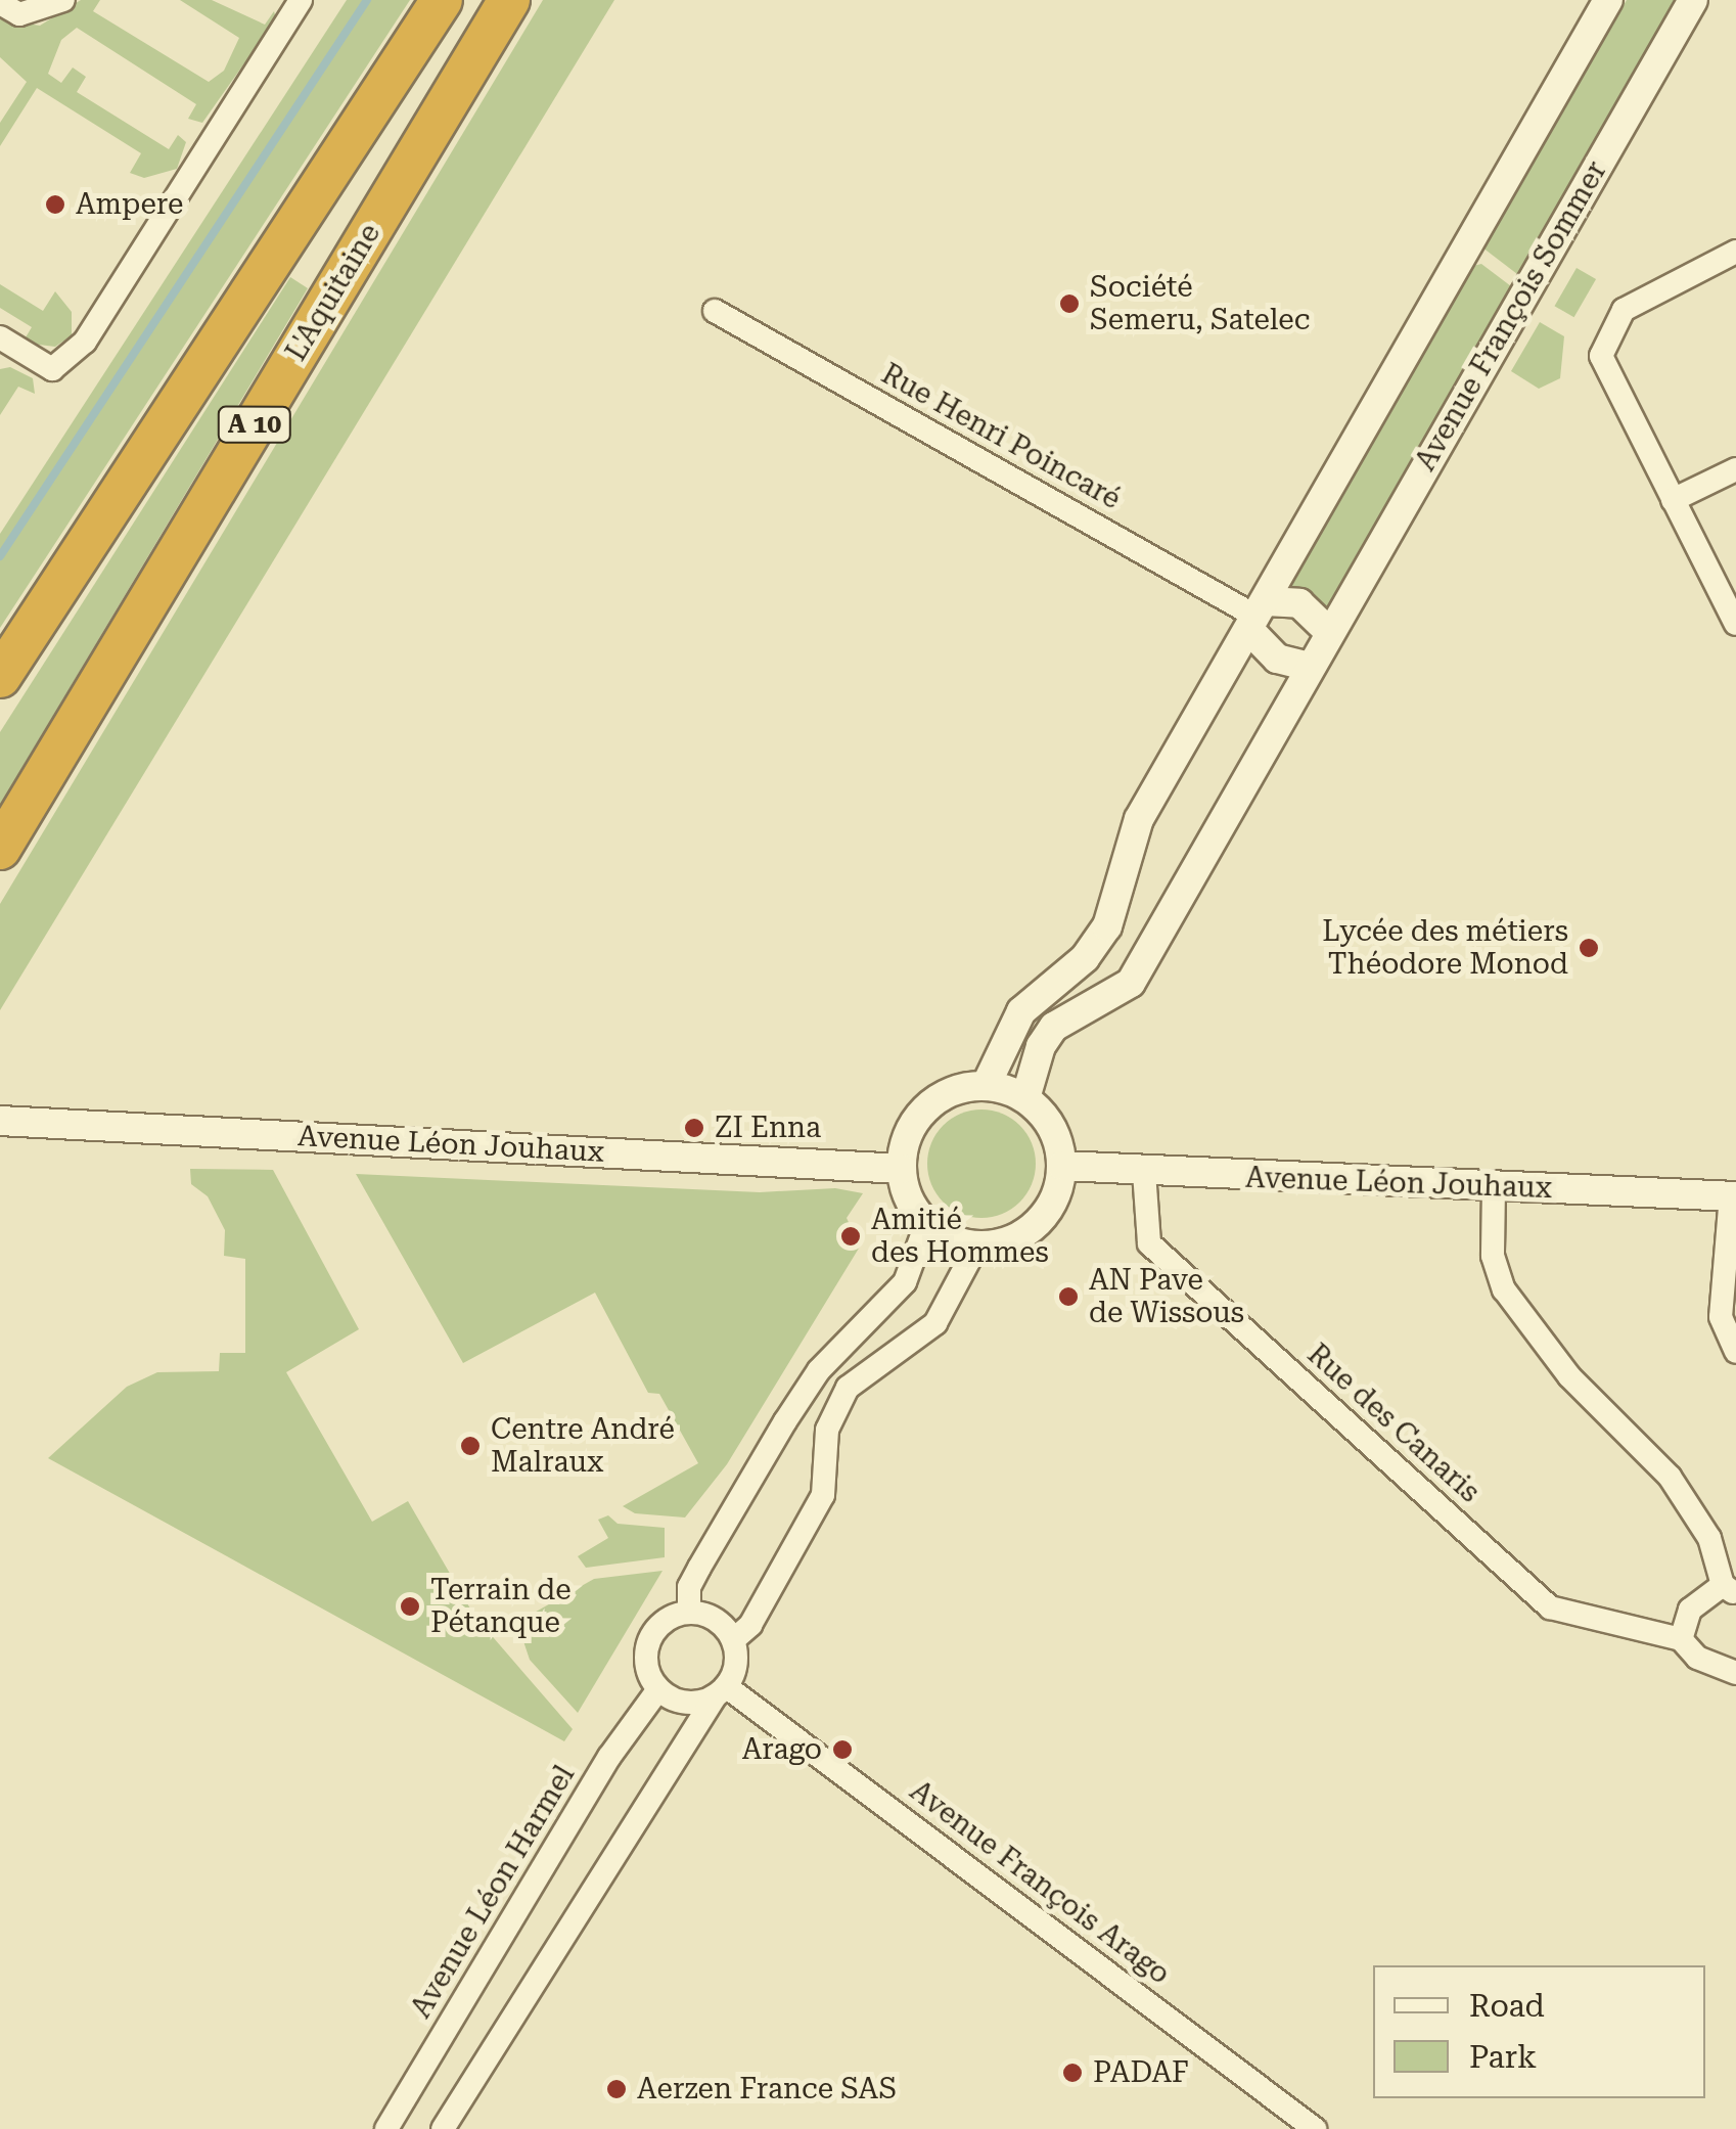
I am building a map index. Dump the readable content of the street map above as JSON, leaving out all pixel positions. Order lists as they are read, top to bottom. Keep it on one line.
{"streets":{"highway":["L'Aquitaine","A 10"],"street":["Avenue François Sommer","Rue Henri Poincaré","Avenue Léon Jouhaux","Rue des Canaris","Avenue François Arago","Avenue Léon Harmel"]},"crossings":[["Avenue Léon Jouhaux","Rue des Canaris"],["Avenue François Arago","Avenue Léon Harmel"]],"places":["Ampere","Société Semeru, Satelec","Lycée des métiers Théodore Monod","ZI Enna","Amitié des Hommes","AN Pave de Wissous","Centre André Malraux","Terrain de Pétanque","Arago","PADAF","Aerzen France SAS"],"legend":["Road","Park"]}
